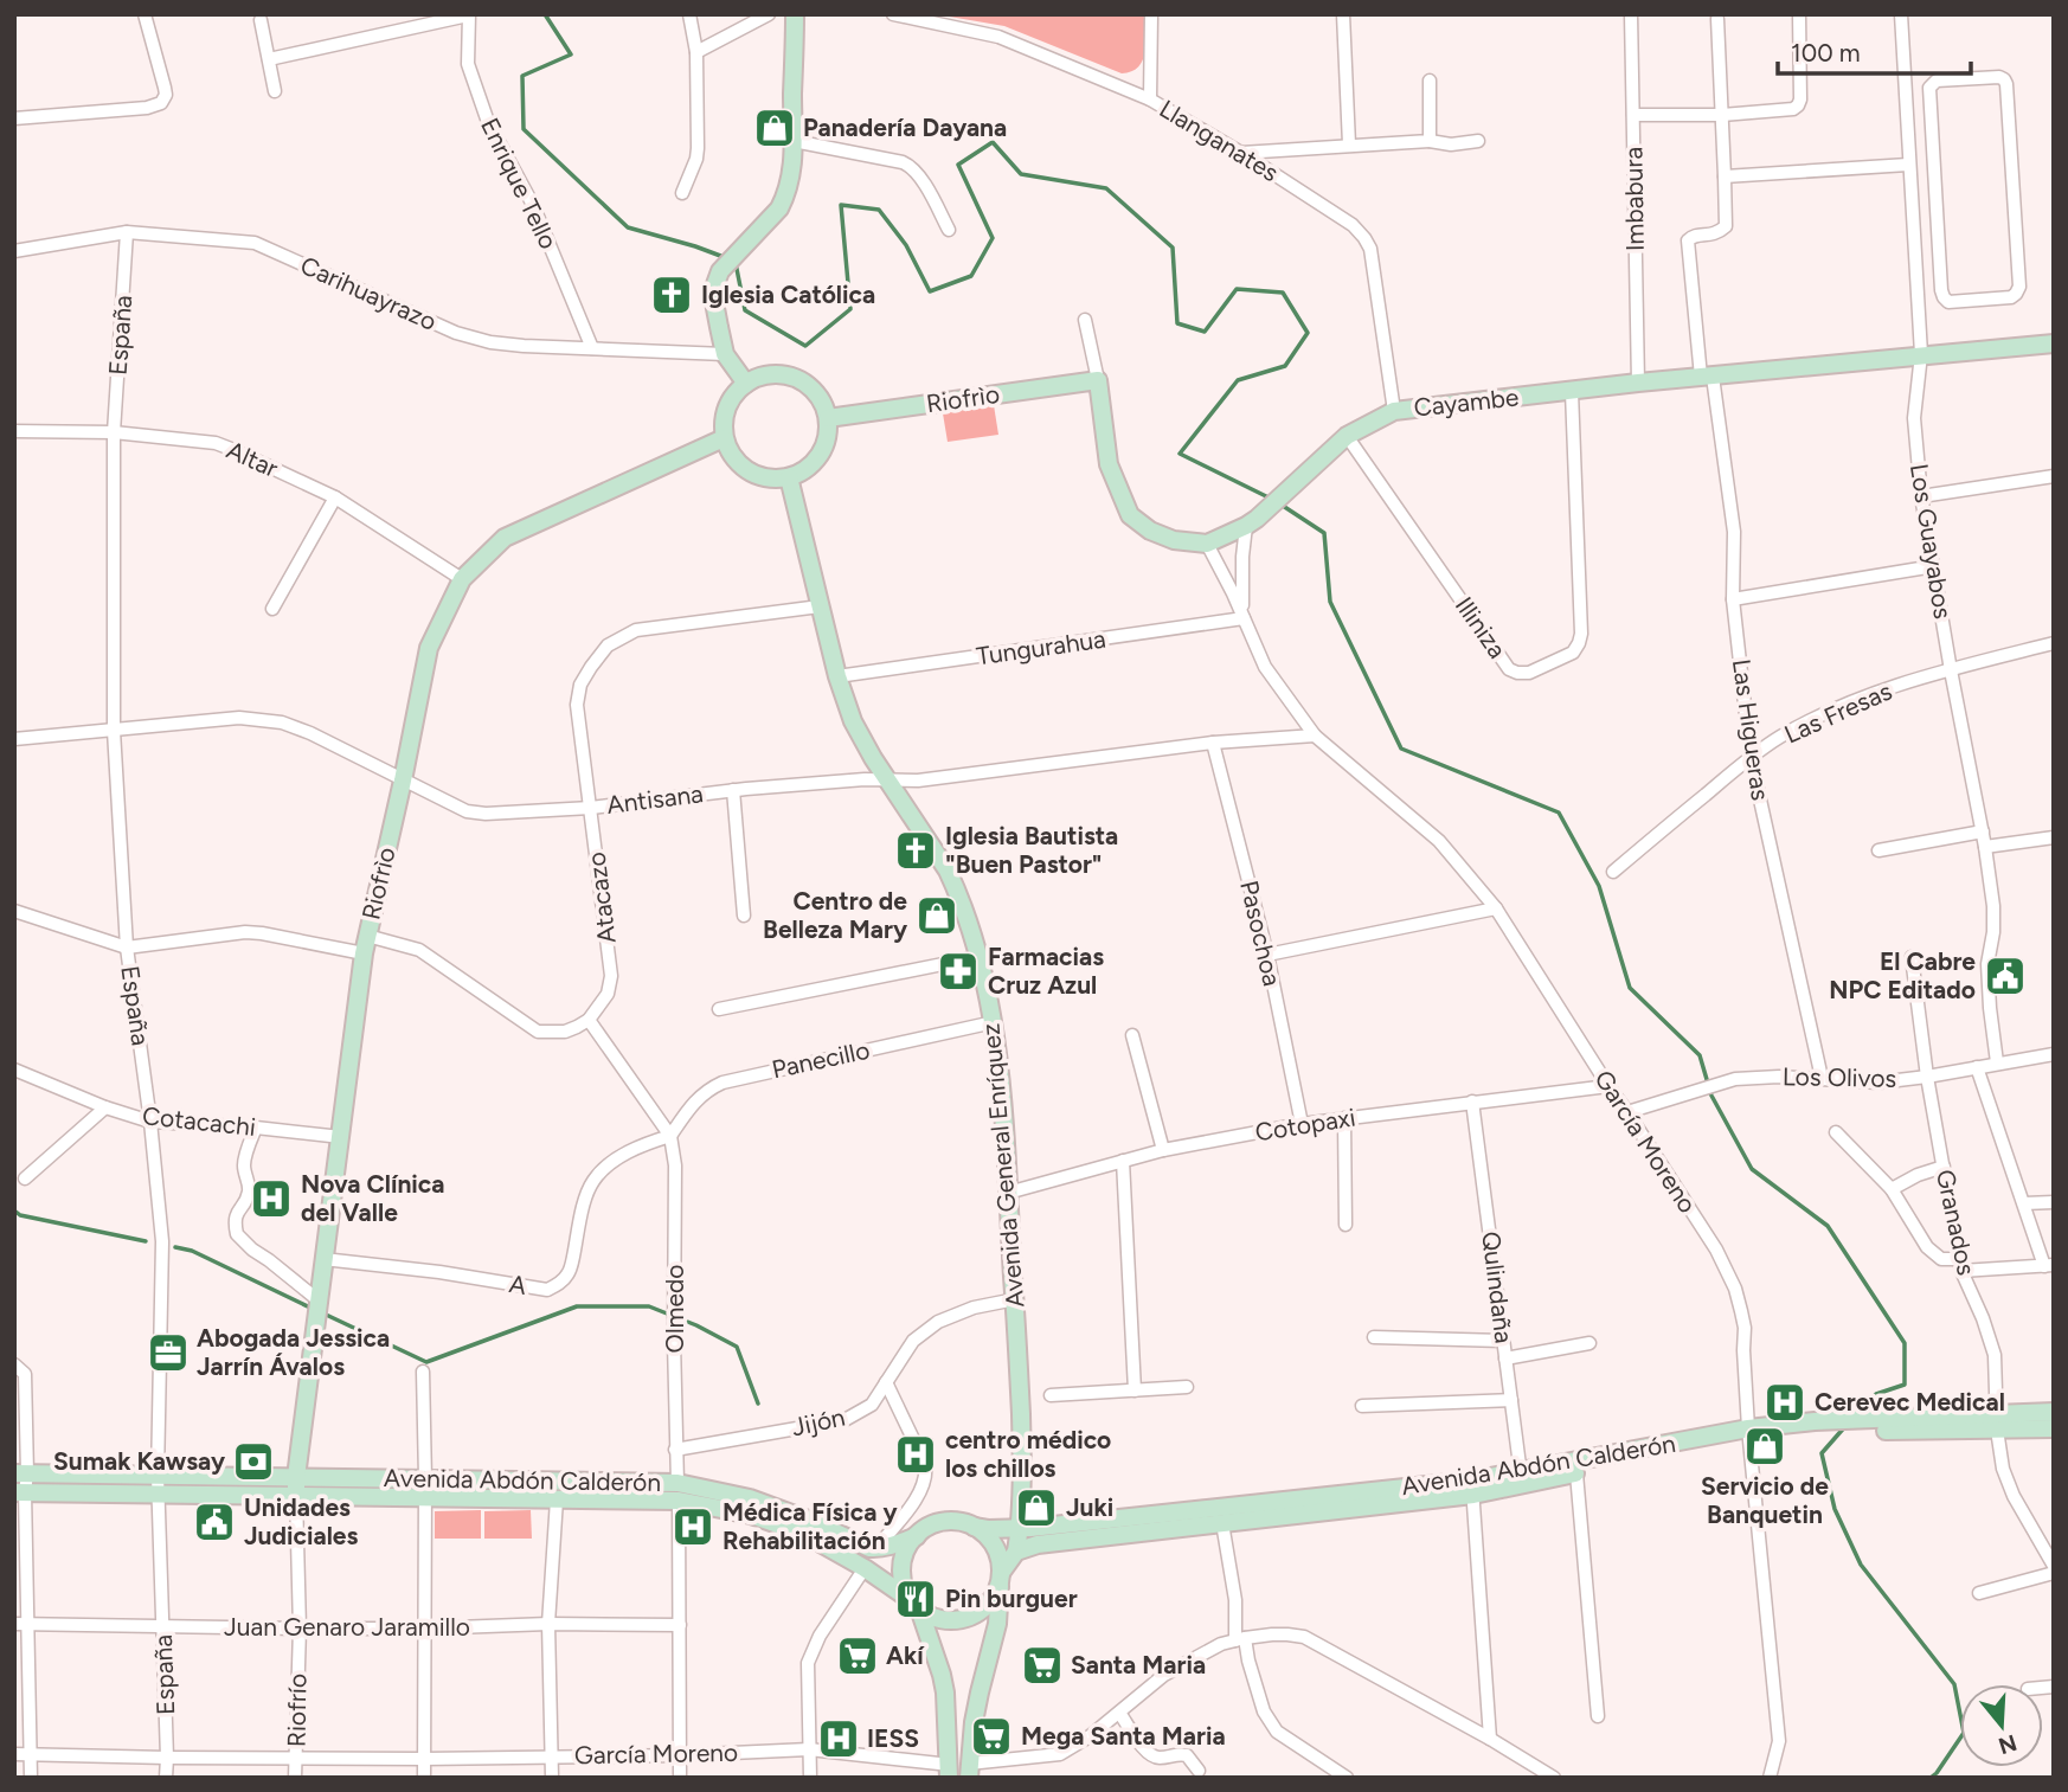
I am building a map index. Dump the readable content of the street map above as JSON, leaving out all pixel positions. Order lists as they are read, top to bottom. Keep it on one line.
{"streets":{"street":["Llanganates","Enrique Tello","Imbabura","Carihuayrazo","España","Riofrìo","Cayambe","Altar","Los Guayabos","Illiniza","Tungurahua","Las Fresas","Las Higueras","Antisana","Atacazo","Pasochoa","Panecillo","Los Olivos","Cotacachi","Cotopaxi","García Moreno","Avenida General Enríquez","Granados","A","Qulindaña","Olmedo","Jijón","Avenida Abdón Calderón","Juan Genaro Jaramillo","Riofrío"]},"crossings":[["Llanganates","Cayambe"],["Enrique Tello","Carihuayrazo"],["Imbabura","Cayambe"],["Carihuayrazo","España"],["España","Altar"],["España","Antisana"],["España","Cotacachi"],["España","García Moreno"],["España","Avenida Abdón Calderón"],["España","Juan Genaro Jaramillo"],["Riofrìo","Altar"],["Riofrìo","Antisana"],["Riofrìo","Cotacachi"],["Riofrìo","Avenida General Enríquez"],["Riofrìo","A"],["Riofrìo","Avenida Abdón Calderón"],["Riofrìo","Riofrío"],["Cayambe","Los Guayabos"],["Cayambe","Illiniza"],["Cayambe","Las Higueras"],["Cayambe","García Moreno"],["Los Guayabos","Las Fresas"],["Los Guayabos","Los Olivos"],["Tungurahua","García Moreno"],["Tungurahua","Avenida General Enríquez"],["Las Fresas","Las Higueras"],["Las Higueras","Los Olivos"],["Antisana","Atacazo"],["Antisana","Pasochoa"],["Antisana","García Moreno"],["Antisana","Avenida General Enríquez"],["Atacazo","Avenida General Enríquez"],["Pasochoa","Cotopaxi"],["Panecillo","Avenida General Enríquez"],["Panecillo","A"],["Panecillo","Olmedo"],["Los Olivos","García Moreno"],["Los Olivos","Granados"],["Cotopaxi","García Moreno"],["Cotopaxi","Avenida General Enríquez"],["Cotopaxi","Qulindaña"],["García Moreno","Olmedo"],["García Moreno","Avenida Abdón Calderón"],["García Moreno","Riofrío"],["Avenida General Enríquez","Jijón"],["Avenida General Enríquez","Avenida Abdón Calderón"],["Granados","Avenida Abdón Calderón"],["A","Olmedo"],["Qulindaña","Avenida Abdón Calderón"],["Olmedo","Jijón"],["Olmedo","Avenida Abdón Calderón"],["Olmedo","Juan Genaro Jaramillo"],["Avenida Abdón Calderón","Riofrío"],["Juan Genaro Jaramillo","Riofrío"]],"places":{"shop":["Panadería Dayana","Centro de Belleza Mary","Servicio de Banquetin","Juki"],"church":["Iglesia Católica","Iglesia Bautista \"Buen Pastor\""],"pharmacy":["Farmacias Cruz Azul"],"public building":["El Cabre NPC Editado","Unidades Judiciales"],"hospital":["Nova Clínica del Valle","Cerevec Medical","centro médico los chillos","Médica Física y Rehabilitación","IESS"],"office":["Abogada Jessica Jarrín Ávalos"],"bank":["Sumak Kawsay"],"restaurant":["Pin burguer"],"supermarket":["Akí","Santa Maria","Mega Santa Maria"]},"scale_bar":"100 m","north":"bottom"}
